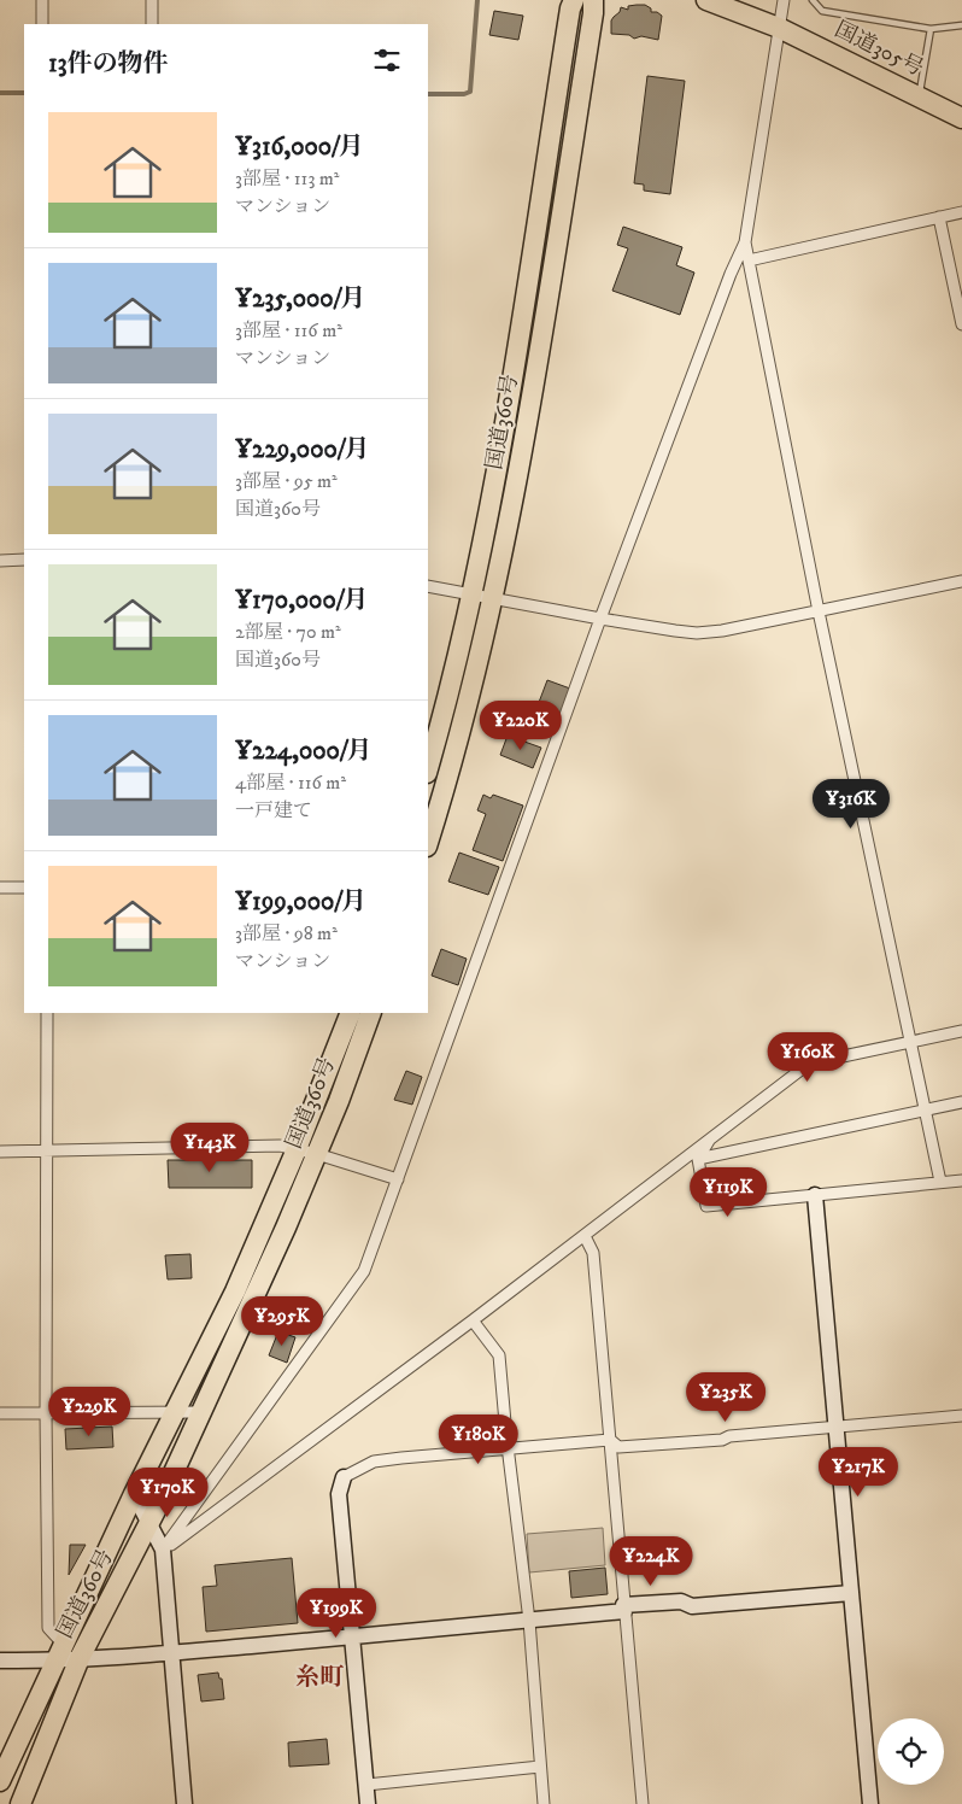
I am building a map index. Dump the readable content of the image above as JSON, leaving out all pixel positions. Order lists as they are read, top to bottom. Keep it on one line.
{"streets":{"highway":["国道305号","国道360号"]},"districts":["糸町"],"page":{"heading":"13件の物件","list":[{"name":"¥316,000/月","note":"3部屋 · 113 m² · マンション"},{"name":"¥235,000/月","note":"3部屋 · 116 m² · マンション"},{"name":"¥229,000/月","note":"3部屋 · 95 m² · 国道360号"},{"name":"¥170,000/月","note":"2部屋 · 70 m² · 国道360号"},{"name":"¥224,000/月","note":"4部屋 · 116 m² · 一戸建て"},{"name":"¥199,000/月","note":"3部屋 · 98 m² · マンション"}],"price":["¥220K","¥316K","¥160K","¥143K","¥119K","¥295K","¥235K","¥229K","¥180K","¥217K","¥170K","¥224K","¥199K"]}}
